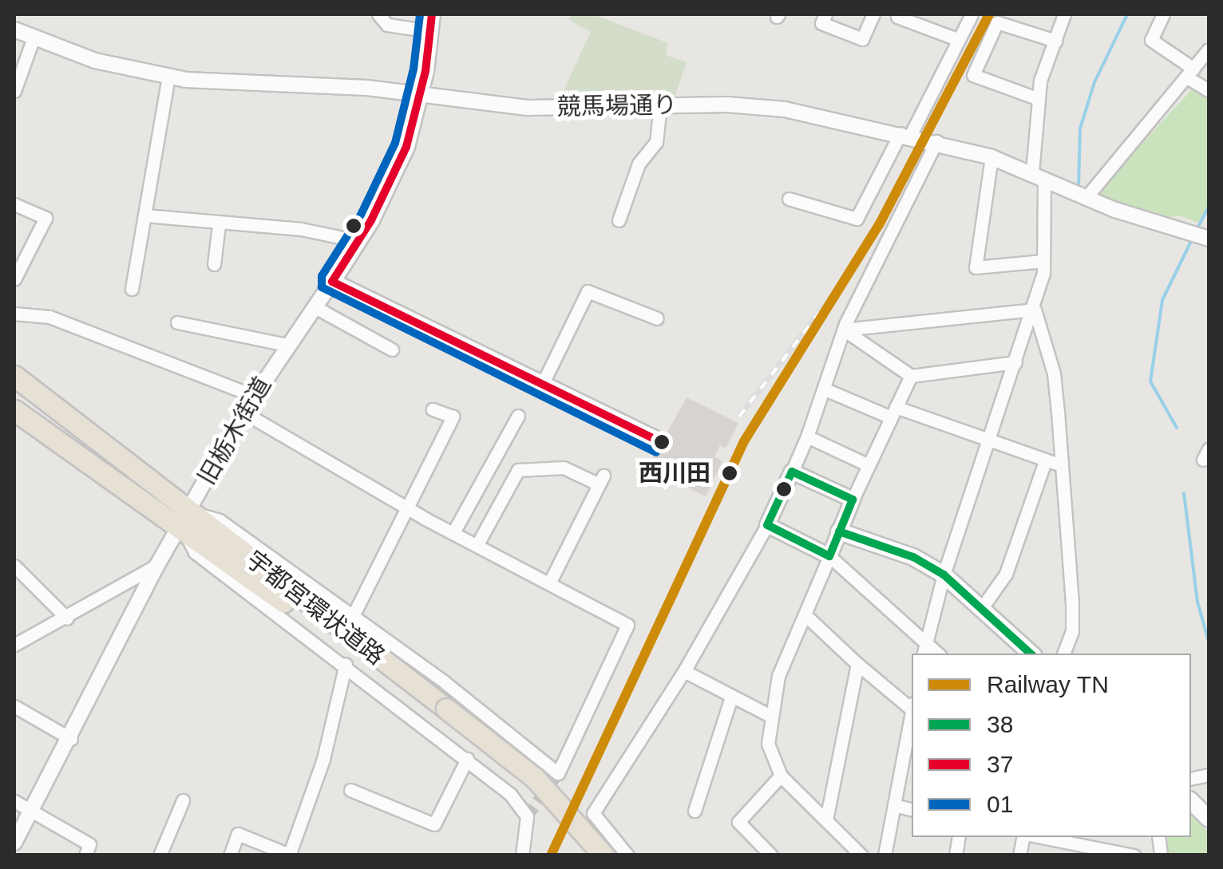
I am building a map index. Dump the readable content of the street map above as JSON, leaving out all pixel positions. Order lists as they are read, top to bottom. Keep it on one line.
{"streets":{"highway":["宇都宮環状道路"],"main road":["旧栃木街道"],"street":["競馬場通り"]},"crossings":[["競馬場通り","旧栃木街道"],["旧栃木街道","宇都宮環状道路"]],"places":["西川田"],"lines":["rail line TN","transit line 37","transit line 01","transit line 38"],"legend":["Railway TN","38","37","01"]}
